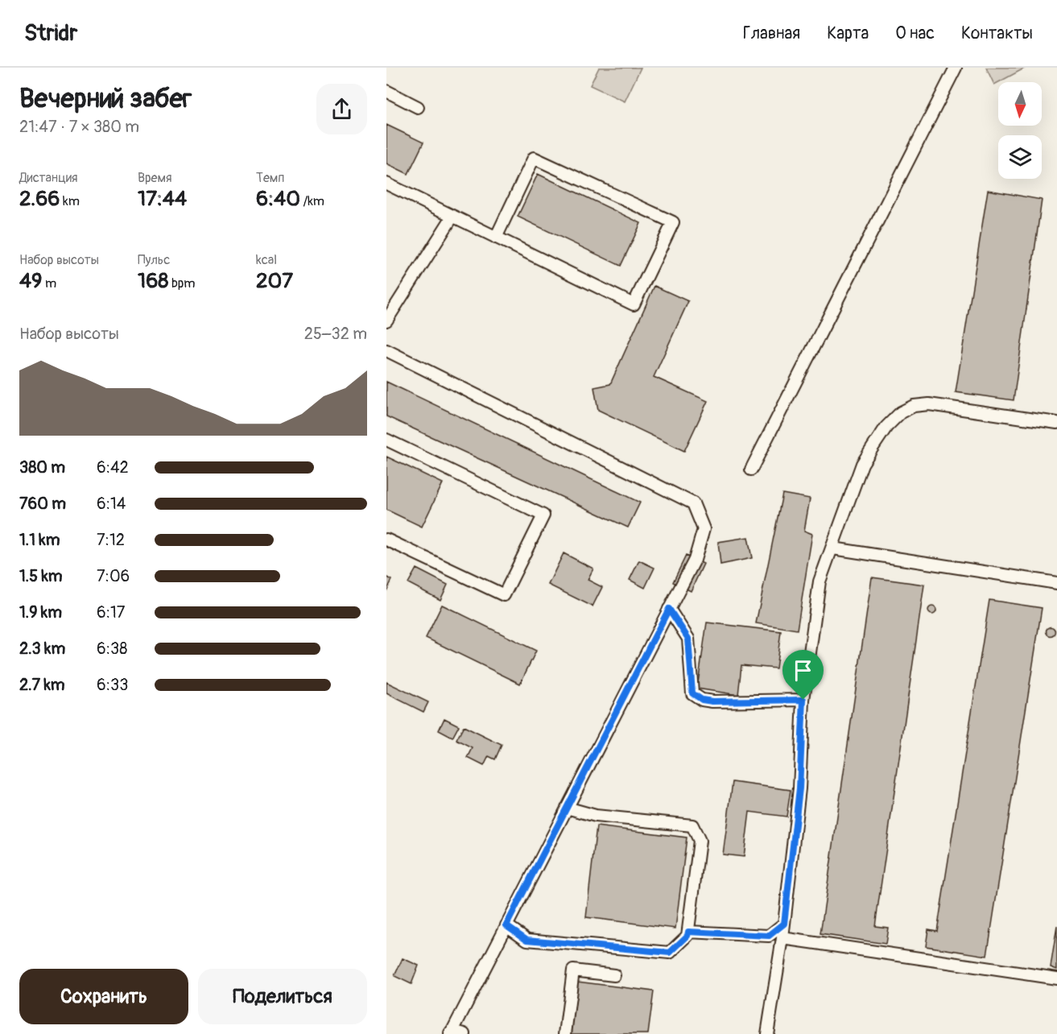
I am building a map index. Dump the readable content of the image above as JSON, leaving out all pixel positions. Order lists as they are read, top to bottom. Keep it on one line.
{"north":"bottom","page":{"header":"Stridr","nav":["Главная","Карта","О нас","Контакты"],"heading":["Вечерний забег","21:47 · 7 × 380 m"],"stats":[["Дистанция","2.66 km"],["Время","17:44"],["Темп","6:40 /km"],["Набор высоты","49 m"],["Пульс","168 bpm"],["kcal","207"]],"chart":["Набор высоты","25–32 m"],"list":[{"name":"380 m","note":"6:42"},{"name":"760 m","note":"6:14"},{"name":"1.1 km","note":"7:12"},{"name":"1.5 km","note":"7:06"},{"name":"1.9 km","note":"6:17"},{"name":"2.3 km","note":"6:38"},{"name":"2.7 km","note":"6:33"}],"buttons":["Сохранить","Поделиться"]}}
